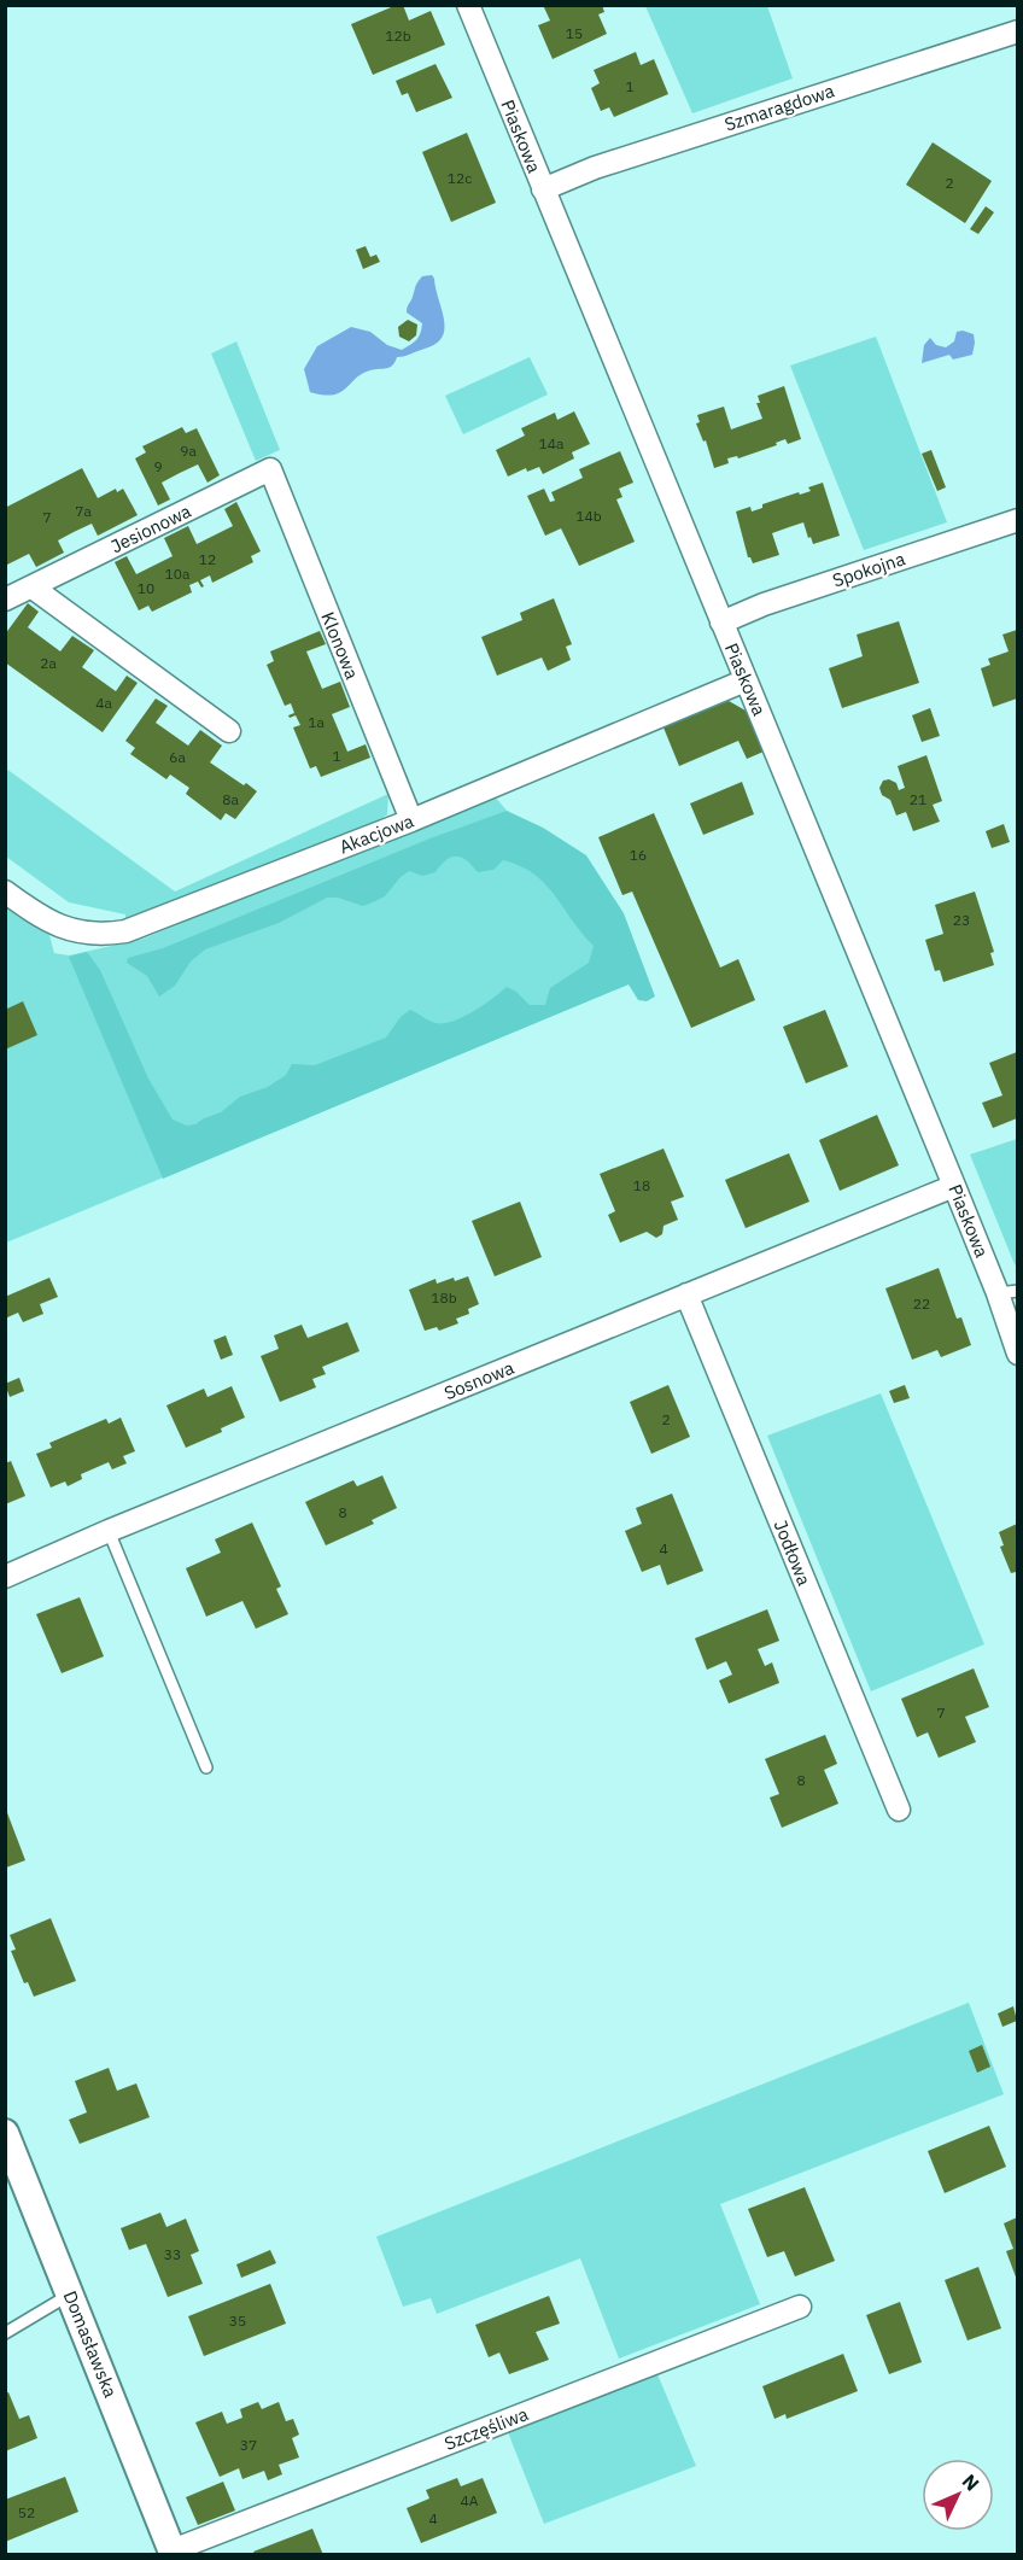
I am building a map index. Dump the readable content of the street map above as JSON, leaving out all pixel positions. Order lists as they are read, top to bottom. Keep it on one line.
{"streets":{"street":["Szmaragdowa","Piaskowa","Jesionowa","Spokojna","Klonowa","Akacjowa","Sosnowa","Jodłowa","Domasławska","Szczęśliwa"]},"crossings":[["Szmaragdowa","Piaskowa"],["Piaskowa","Spokojna"],["Piaskowa","Akacjowa"],["Piaskowa","Sosnowa"],["Jesionowa","Klonowa"],["Klonowa","Akacjowa"],["Sosnowa","Jodłowa"],["Domasławska","Szczęśliwa"]],"house_numbers":["15","12b","1","12c","2","14a","9a","9","7a","14b","7","12","10a","10","2a","4a","1a","1","6a","8a","21","16","23","18","18b","22","2","8","4","7","8","33","35","37","4A","52","4"],"north":"top right"}
